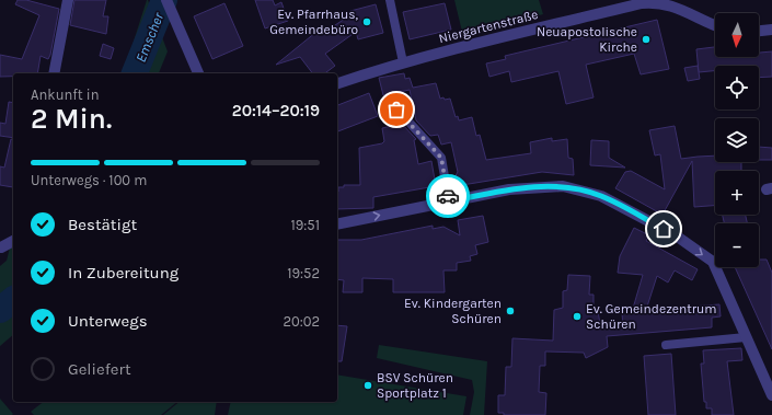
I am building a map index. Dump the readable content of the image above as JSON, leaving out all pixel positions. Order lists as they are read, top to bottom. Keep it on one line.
{"streets":{"street":["Niergartenstraße"]},"water":["Emscher"],"places":["Ev. Pfarrhaus, Gemeindebüro","Neuapostolische Kirche","Ev. Kindergarten Schüren","Ev. Gemeindezentrum Schüren","BSV Schüren Sportplatz 1"],"north":"bottom","page":{"map_buttons":["+","−"],"heading":["2 Min.","Ankunft in","20:14–20:19"],"bar":"Unterwegs · 100 m","list":[["Bestätigt","19:51"],["In Zubereitung","19:52"],["Unterwegs","20:02"],"Geliefert"]}}
